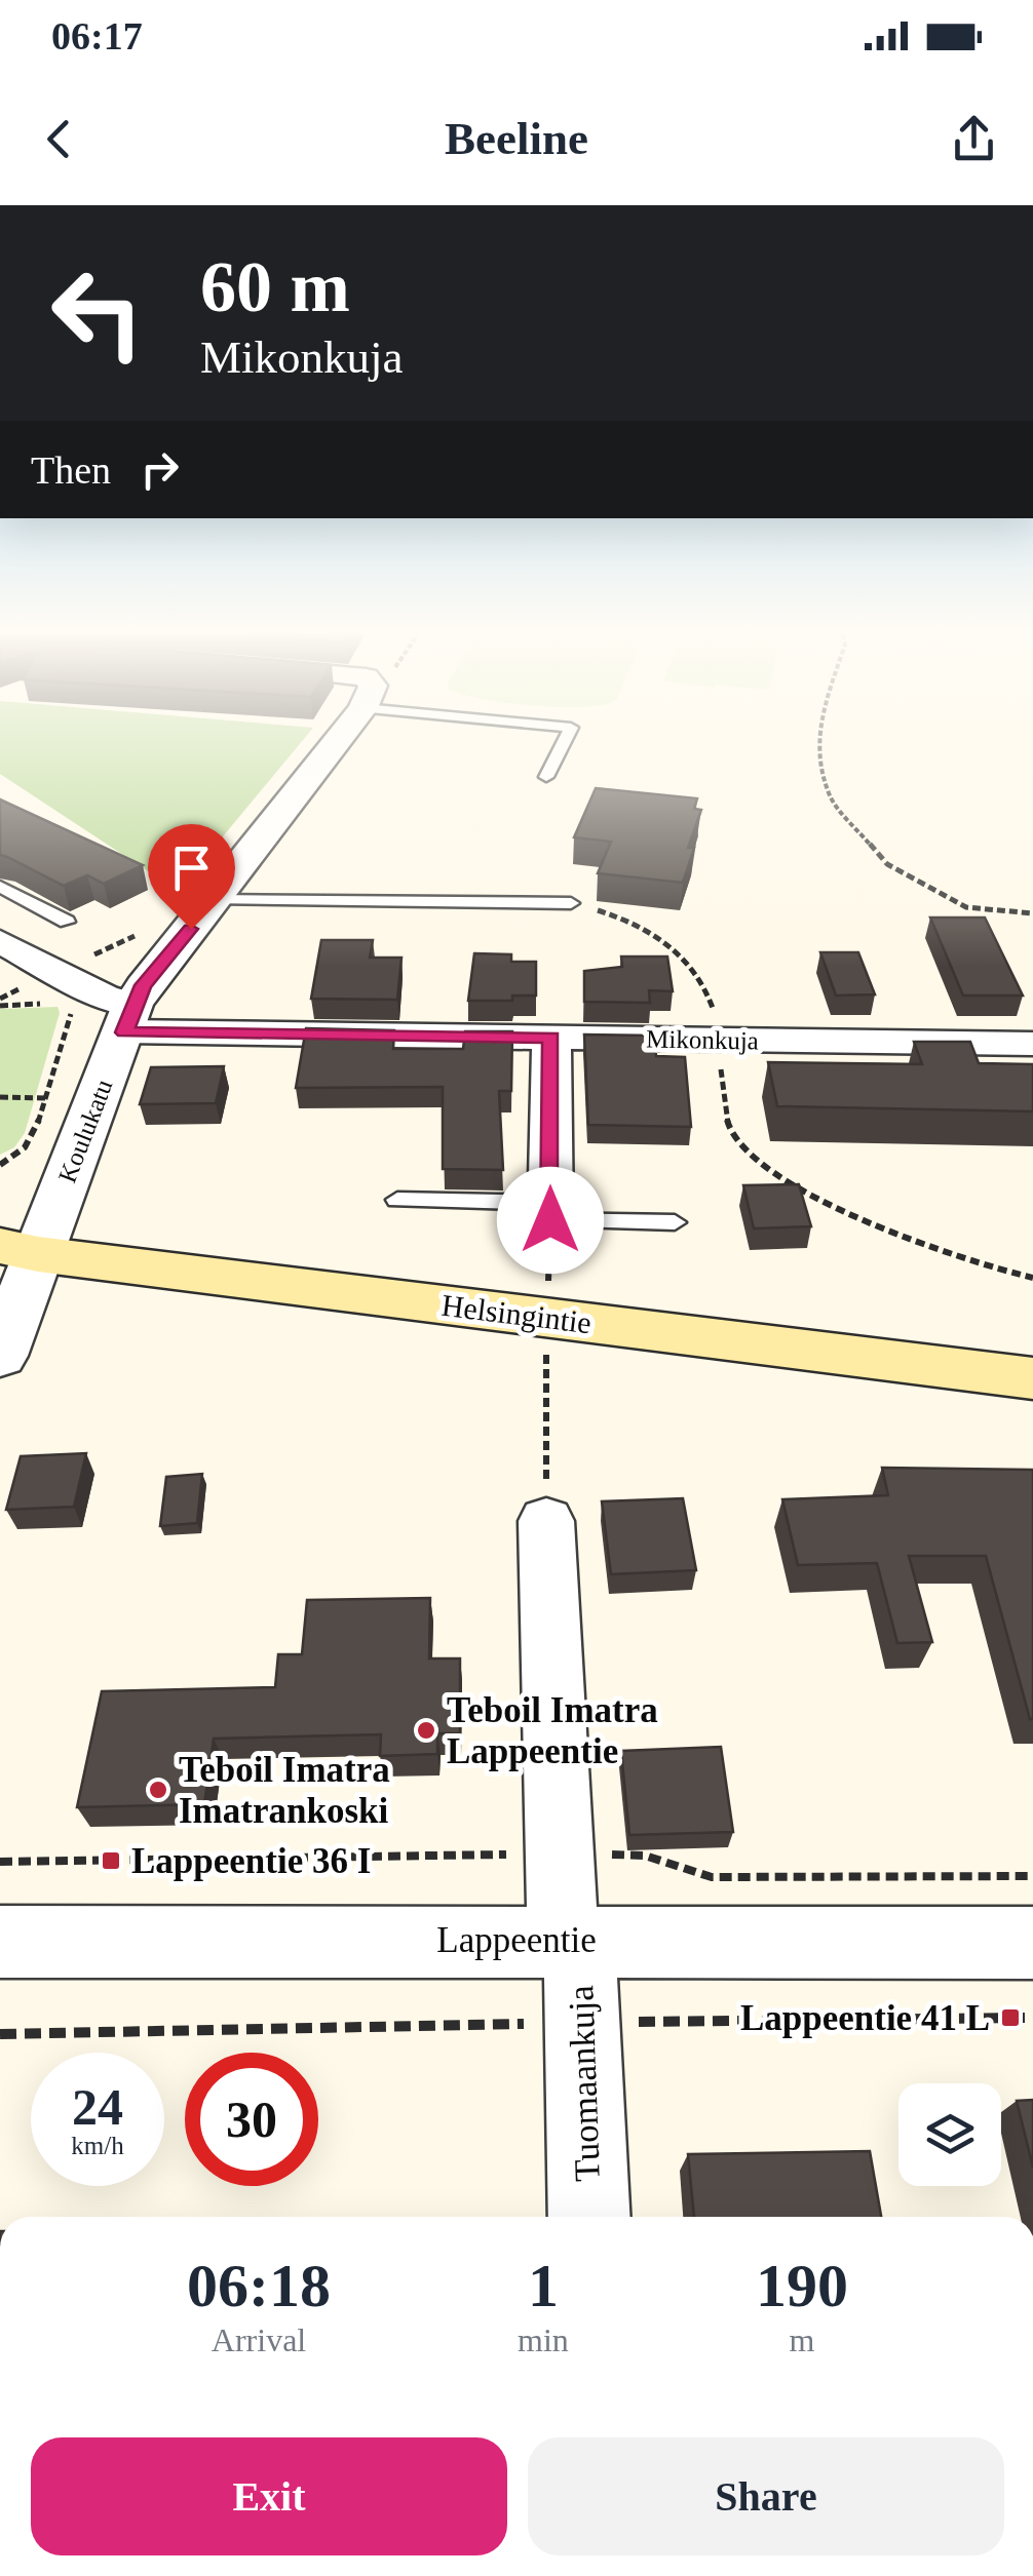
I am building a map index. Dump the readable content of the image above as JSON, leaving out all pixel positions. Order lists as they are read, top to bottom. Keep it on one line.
{"streets":{"main road":["Helsingintie"],"street":["Mikonkuja","Koulukatu","Lappeentie","Tuomaankuja"]},"crossings":[["Mikonkuja","Koulukatu"],["Koulukatu","Helsingintie"],["Lappeentie","Tuomaankuja"]],"places":{"other":["Teboil Imatra Lappeentie","Teboil Imatra Imatrankoski"],"transit":["Lappeentie 36 I","Lappeentie 41 L"]},"page":{"status":"06:17","header":"Beeline","turn":["60 m","Mikonkuja"],"then":"Then","speed":"24 km/h","limit":"30","eta":["06:18","Arrival","1","min","190","m"],"buttons":["Exit","Share"]}}
